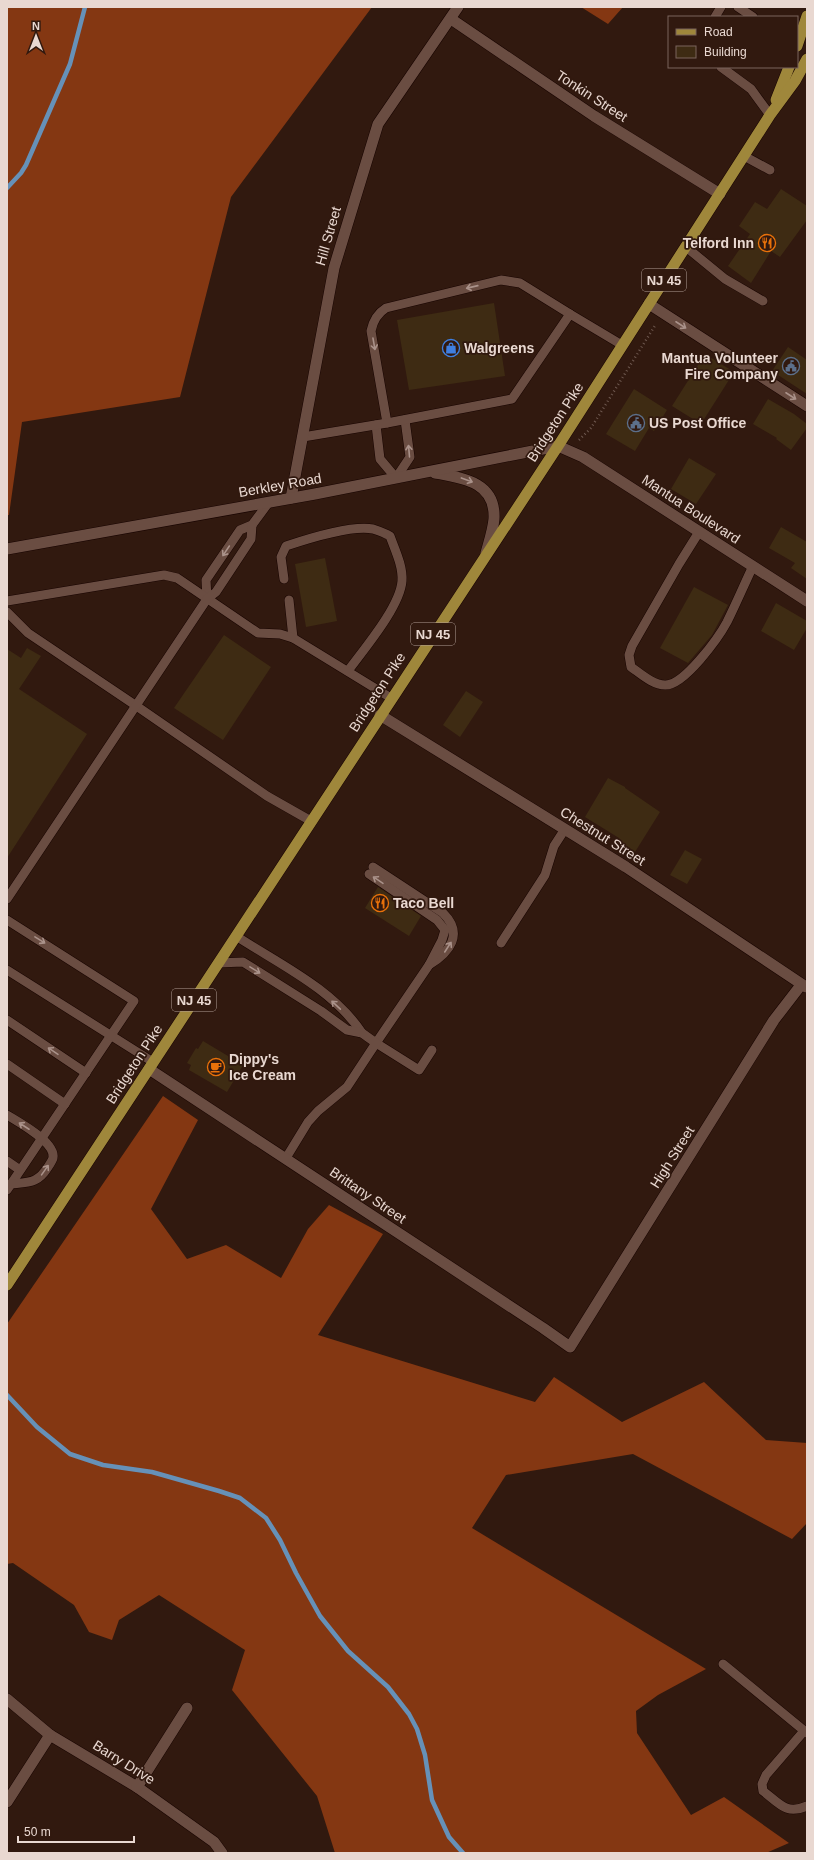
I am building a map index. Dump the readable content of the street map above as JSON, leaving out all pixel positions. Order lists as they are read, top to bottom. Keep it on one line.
{"streets":{"main road":["NJ 45","Bridgeton Pike"],"street":["Tonkin Street","Hill Street","Berkley Road","Mantua Boulevard","Chestnut Street","High Street","Brittany Street","Barry Drive"]},"crossings":[["Tonkin Street","Hill Street"],["Tonkin Street","Bridgeton Pike"],["Hill Street","Berkley Road"],["Bridgeton Pike","Berkley Road"],["Bridgeton Pike","Mantua Boulevard"],["Bridgeton Pike","Chestnut Street"],["Bridgeton Pike","Brittany Street"],["Berkley Road","Mantua Boulevard"],["Chestnut Street","High Street"],["High Street","Brittany Street"]],"places":{"restaurant":["Telford Inn","Taco Bell"],"shop":["Walgreens"],"public building":["Mantua Volunteer Fire Company","US Post Office"],"cafe":["Dippy's Ice Cream"]},"legend":["Road","Building"],"scale_bar":"50 m","north":"top"}
